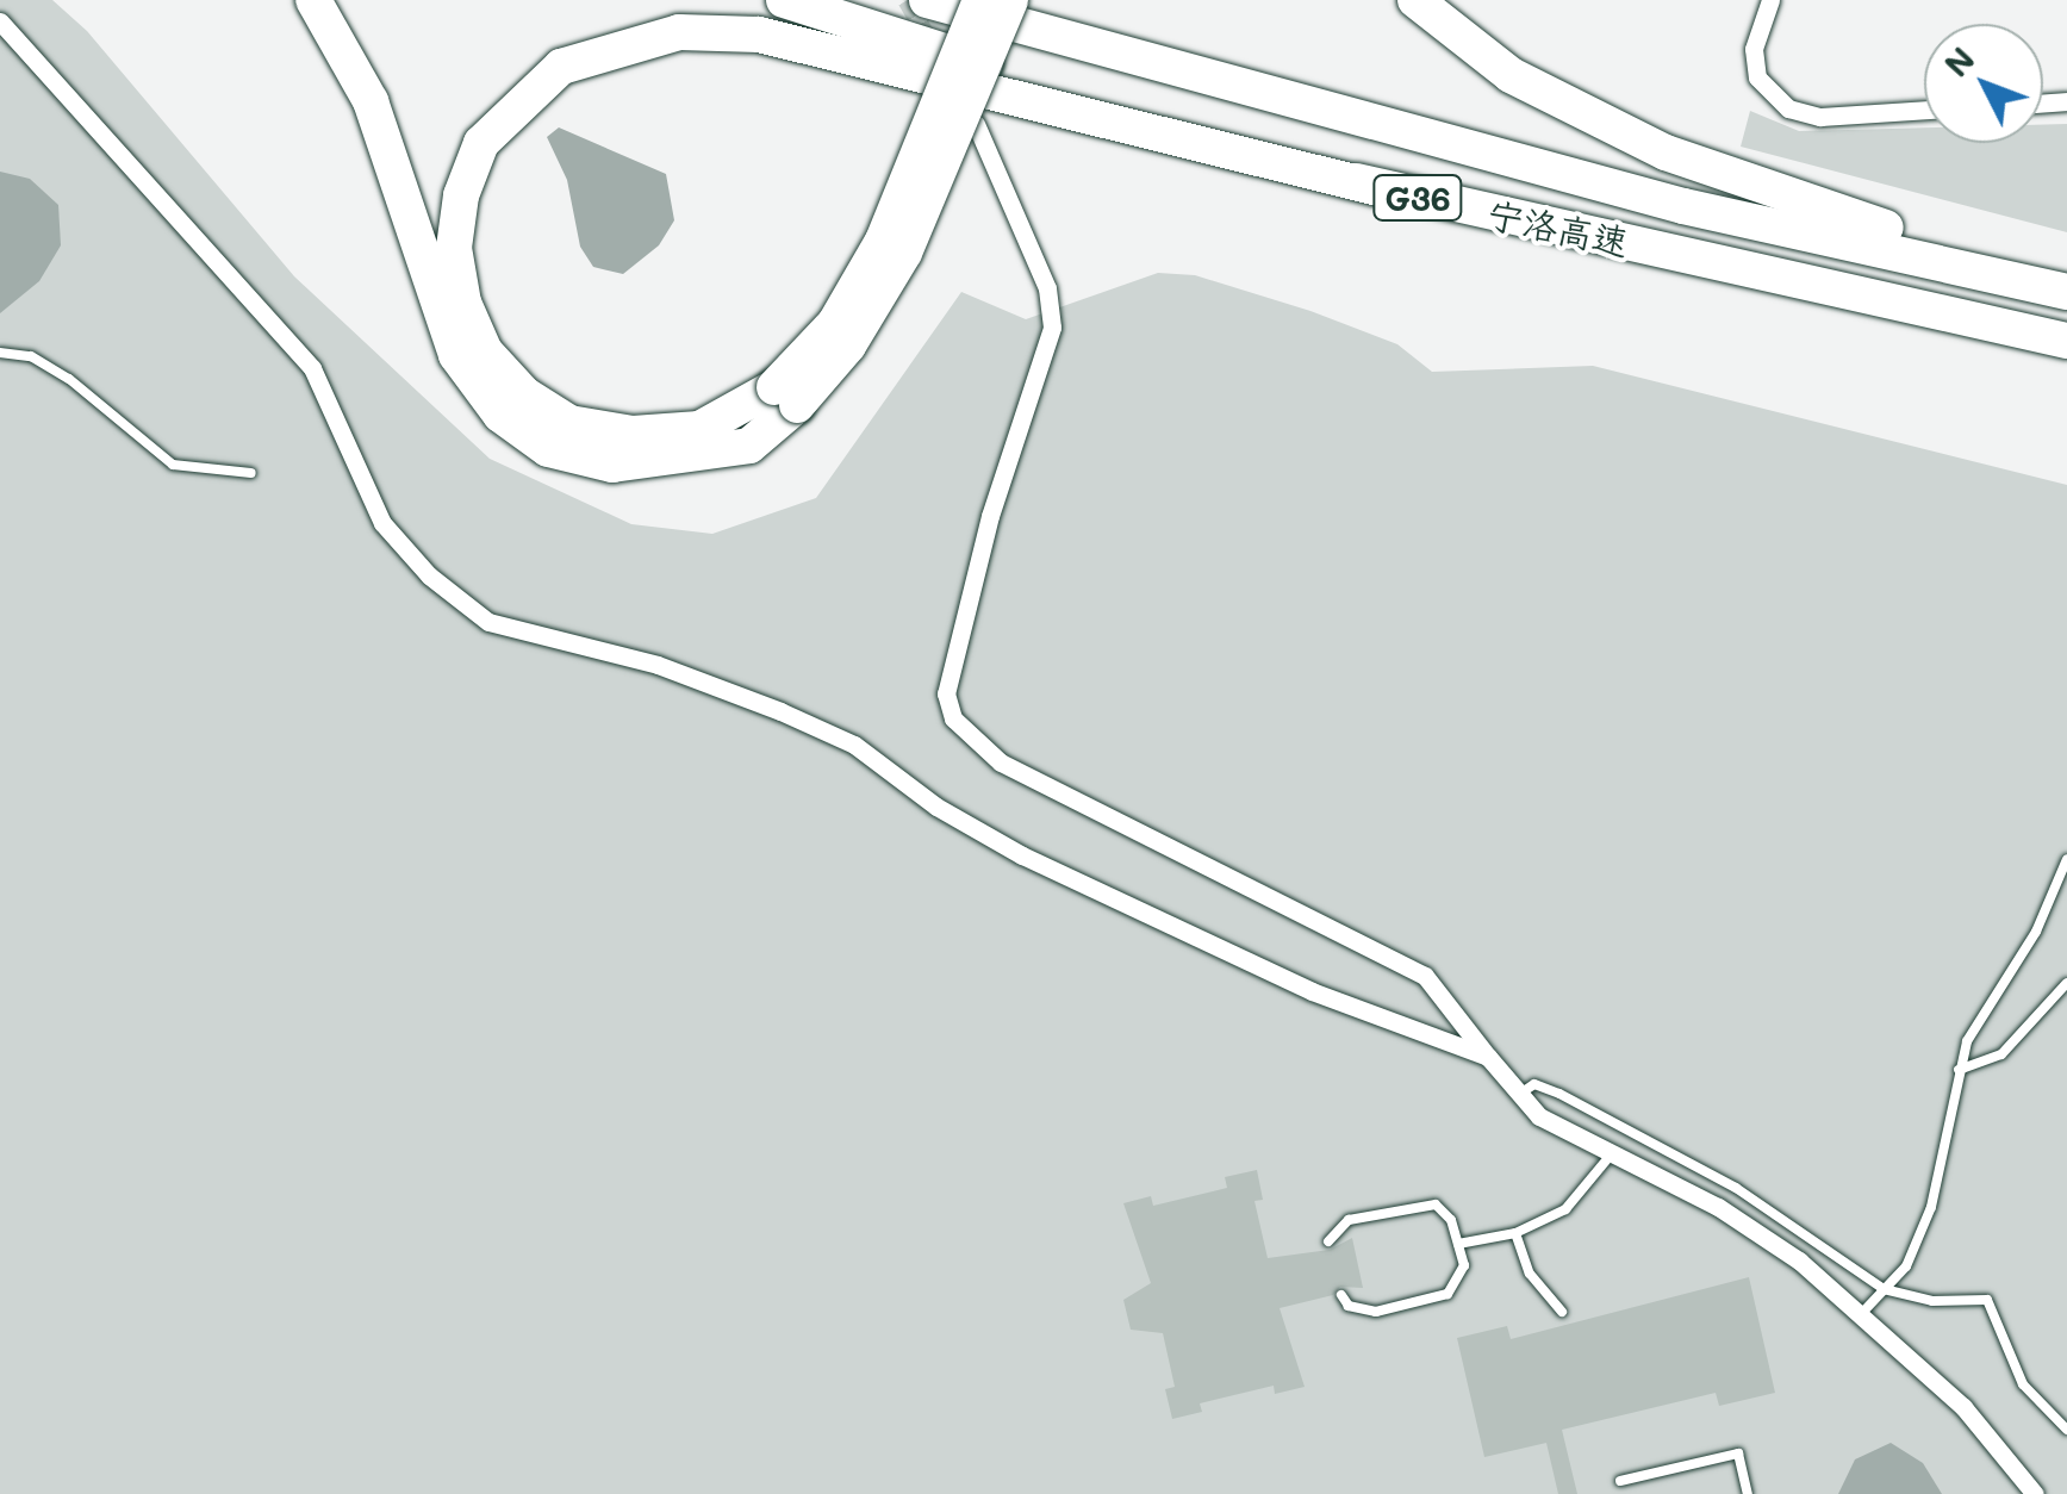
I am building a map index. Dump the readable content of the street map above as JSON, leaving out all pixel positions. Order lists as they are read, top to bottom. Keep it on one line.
{"streets":{"highway":["G36","宁洛高速"]},"north":"top left"}
